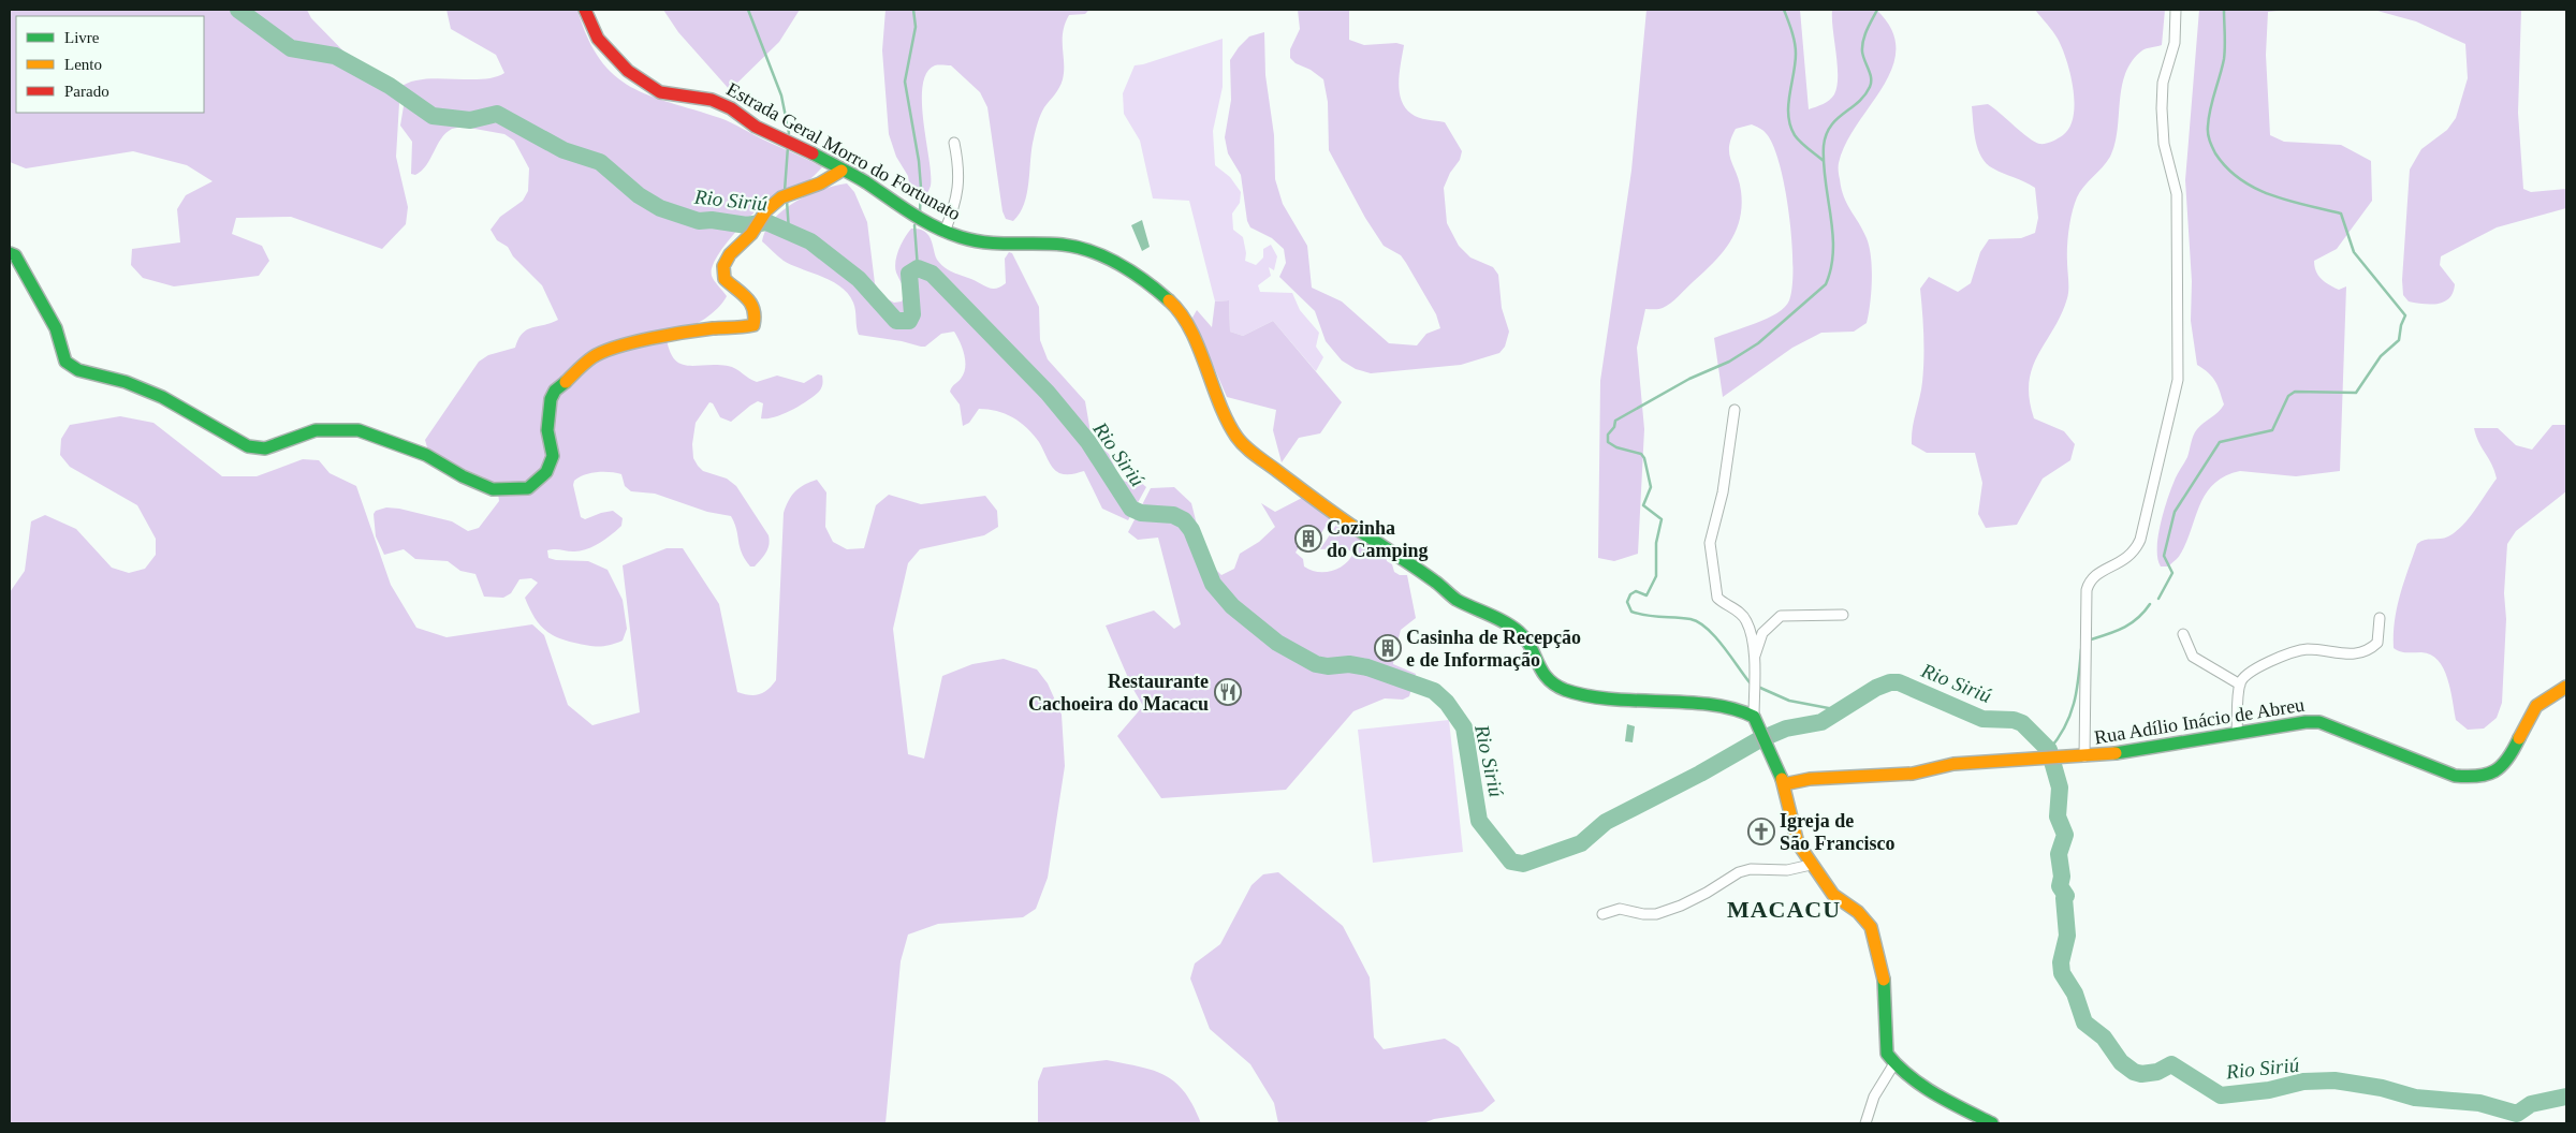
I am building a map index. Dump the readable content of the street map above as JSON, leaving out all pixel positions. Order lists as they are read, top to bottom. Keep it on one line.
{"streets":{"street":["Estrada Geral Morro do Fortunato","Rua Adílio Inácio de Abreu"]},"districts":["MACACU"],"water":["Rio Siriú"],"places":{"building":["Cozinha do Camping","Casinha de Recepção e de Informação"],"restaurant":["Restaurante Cachoeira do Macacu"],"church":["Igreja de São Francisco"]},"legend":["Livre","Lento","Parado"]}
